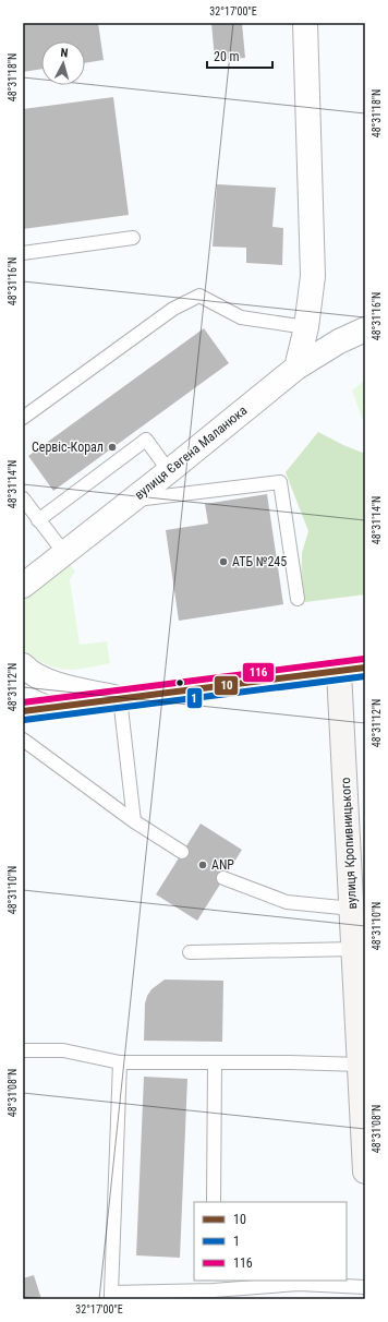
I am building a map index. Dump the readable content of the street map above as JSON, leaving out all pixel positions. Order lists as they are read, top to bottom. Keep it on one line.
{"streets":{"main road":["вулиця Кропивницького"],"street":["вулиця Євгена Маланюка"]},"places":["Сервіс-Корал","АТБ №245","ANP"],"lines":["transit line 116","transit line 10","transit line 1"],"legend":["10","1","116"],"scale_bar":"20 m","north":"top","coordinates":["32°17'00\"E","48°31'18\"N","48°31'16\"N","48°31'14\"N","48°31'12\"N","48°31'10\"N","48°31'08\"N"]}
